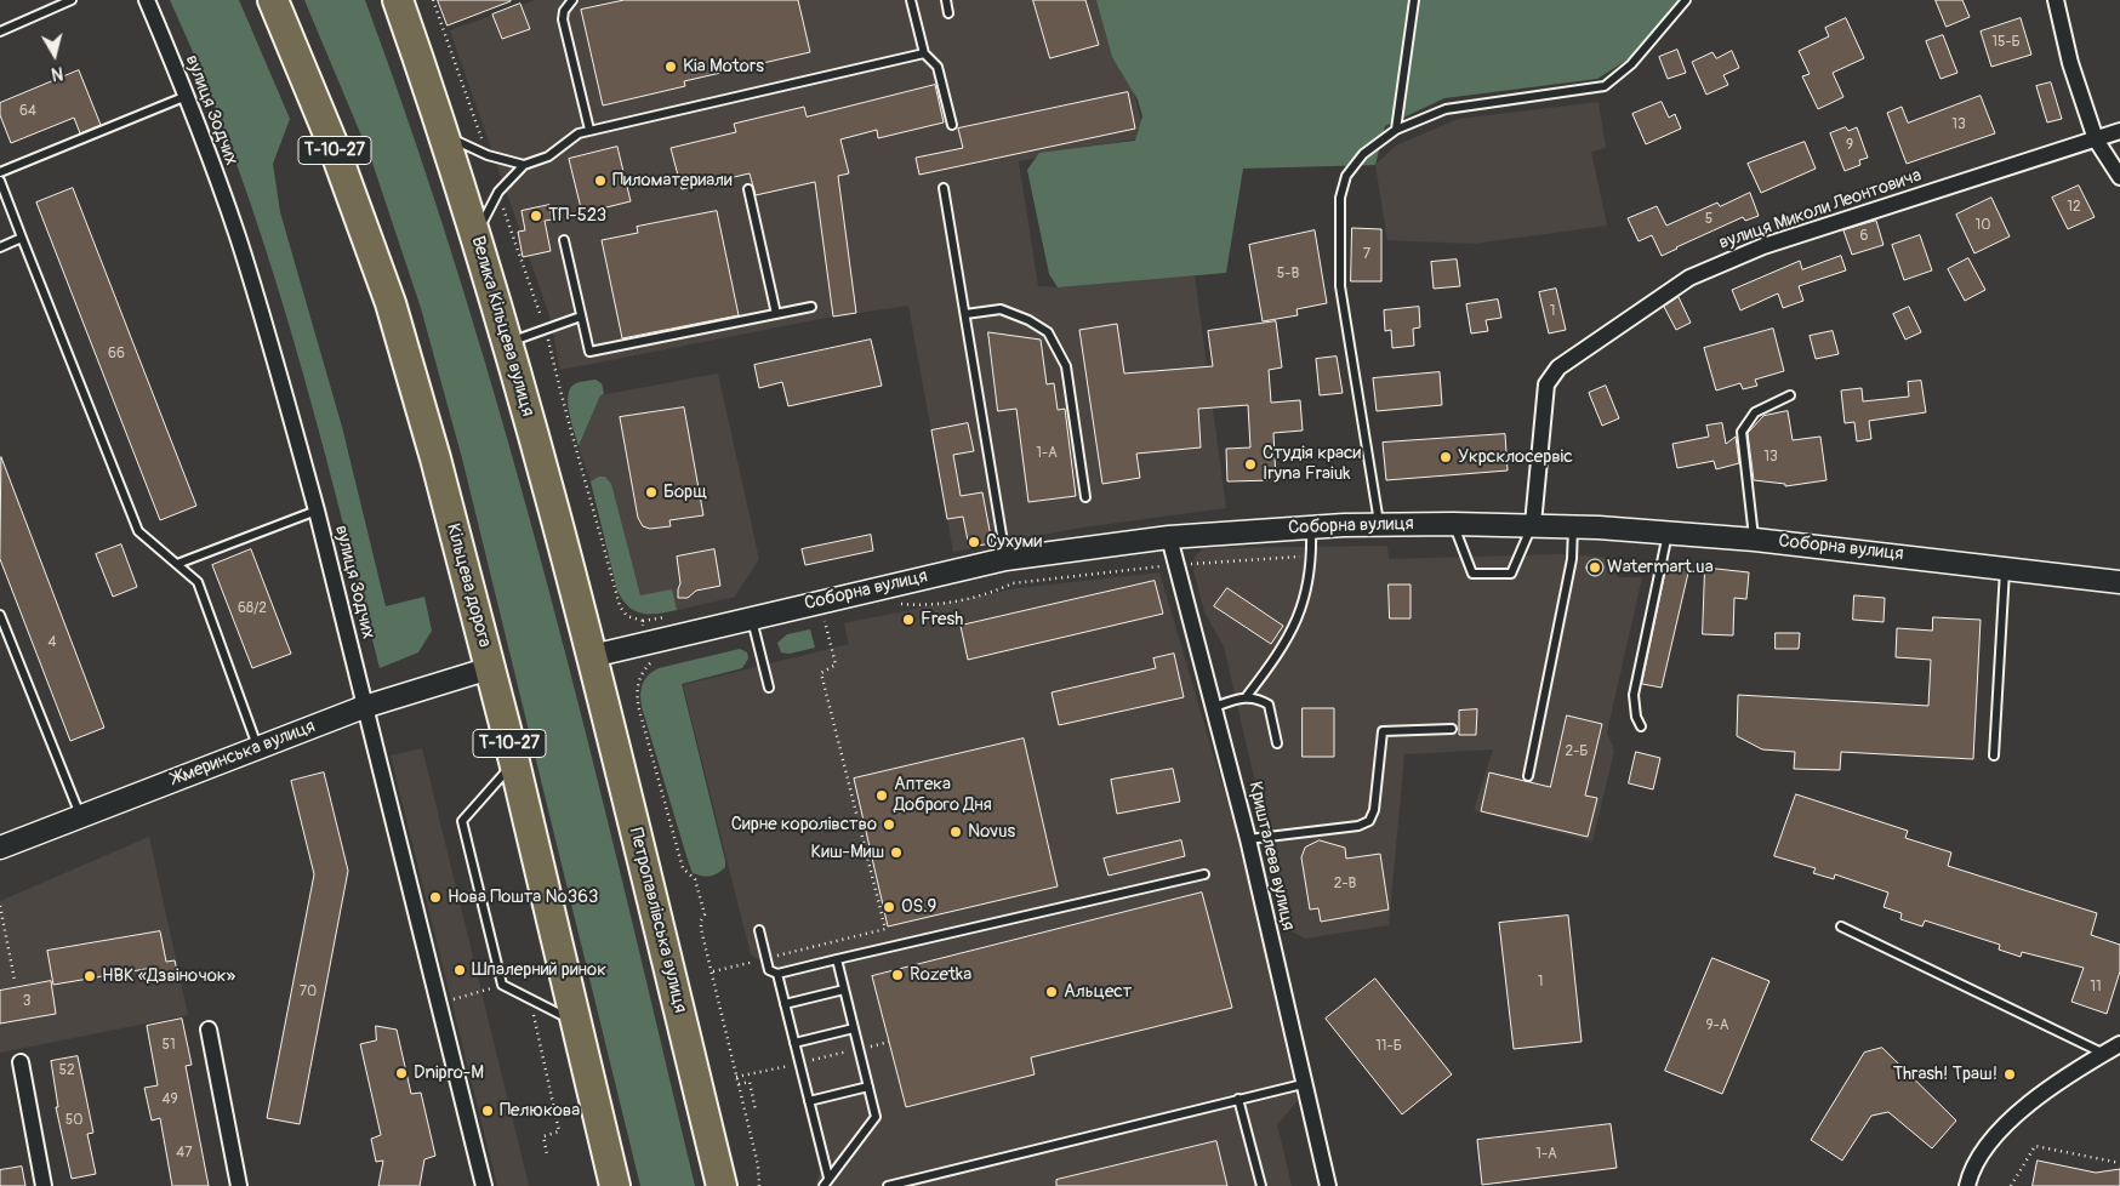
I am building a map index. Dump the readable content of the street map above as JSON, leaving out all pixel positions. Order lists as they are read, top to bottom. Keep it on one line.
{"streets":{"highway":["Т-10-27","Велика Кільцева вулиця","Кільцева дорога","Петропавлівська вулиця"],"main road":["Соборна вулиця","Жмеринська вулиця"],"street":["вулиця Зодчих","вулиця Миколи Леонтовича","Кришталева вулиця"]},"crossings":[["вулиця Зодчих","Жмеринська вулиця"],["вулиця Миколи Леонтовича","Соборна вулиця"],["Велика Кільцева вулиця","Соборна вулиця"],["Велика Кільцева вулиця","Петропавлівська вулиця"],["Соборна вулиця","Кришталева вулиця"],["Соборна вулиця","Петропавлівська вулиця"],["Кільцева дорога","Жмеринська вулиця"]],"places":["Kia Motors","Пиломатериали","ТП-523","Укрсклосервіс","Студія краси Iryna Fraiuk","Борщ","Сухуми","Watermart.ua","Fresh","Аптека Доброго Дня","Сирне королівство","Novus","Киш-Миш","Нова Пошта №363","OS.9","Шпалерний ринок","Rozetka","НВК «Дзвіночок»","Альцест","Dnipro-M","Thrash! Траш!","Пелюкова"],"house_numbers":["15-Б","64","13","9","12","5","10","6","7","5-В","1","66","1-А","13","68/2","4","2-Б","2-В","1","11","70","3","9-А","51","11-Б","52","49","50","47","1-А"],"north":"bottom"}
